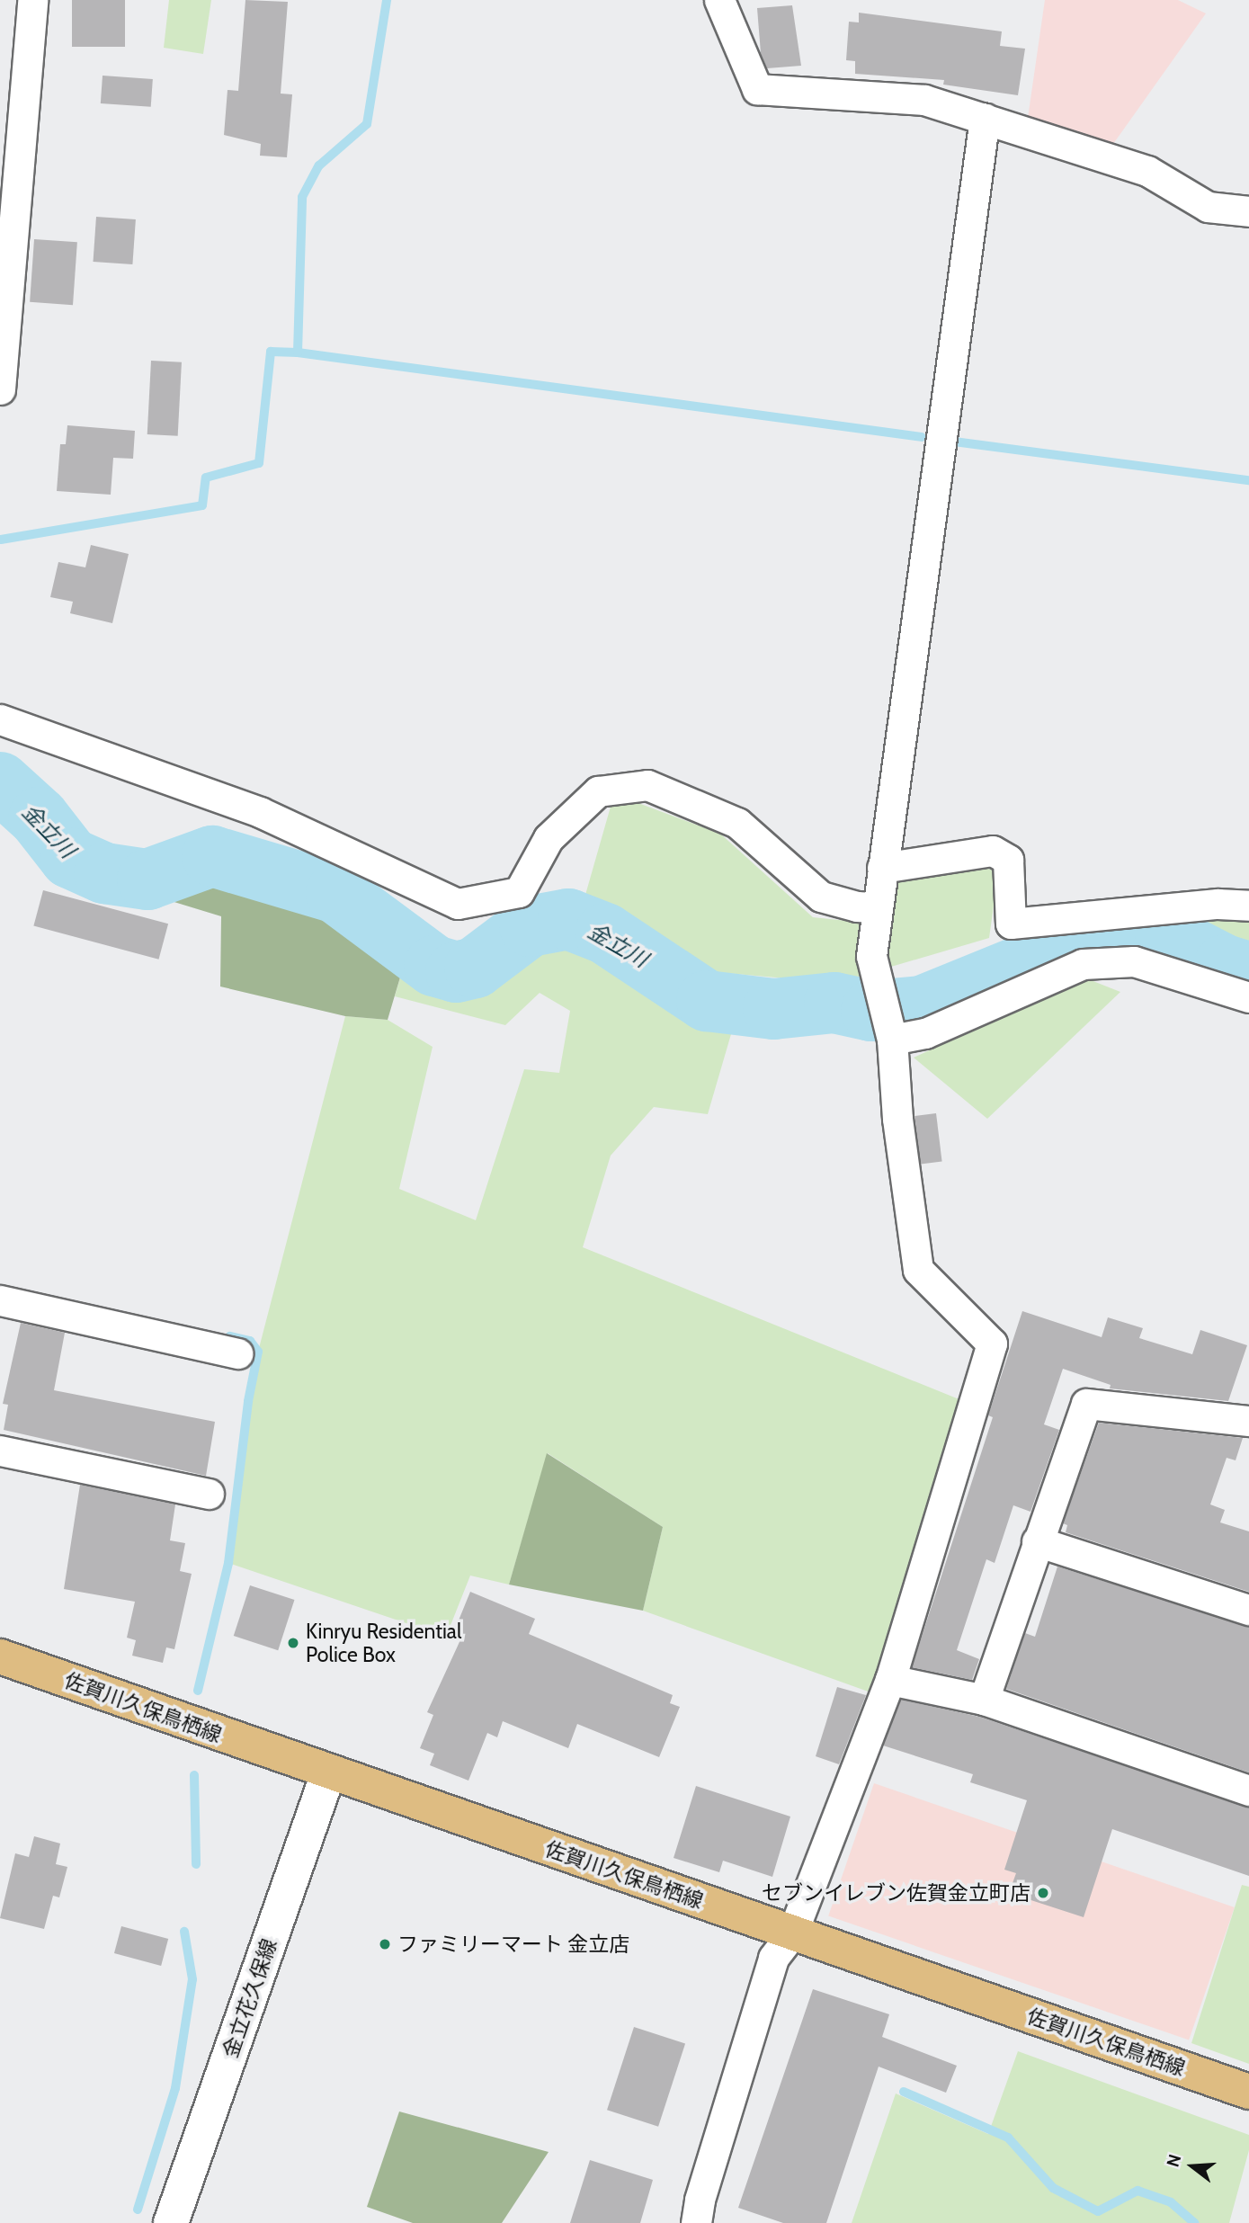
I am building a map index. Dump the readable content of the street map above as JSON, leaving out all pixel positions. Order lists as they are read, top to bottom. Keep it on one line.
{"streets":{"main road":["佐賀川久保鳥栖線"],"street":["金立花久保線"]},"crossings":[["佐賀川久保鳥栖線","金立花久保線"]],"water":["金立川"],"places":["Kinryu Residential Police Box","セブンイレブン佐賀金立町店","ファミリーマート 金立店"],"north":"left"}
